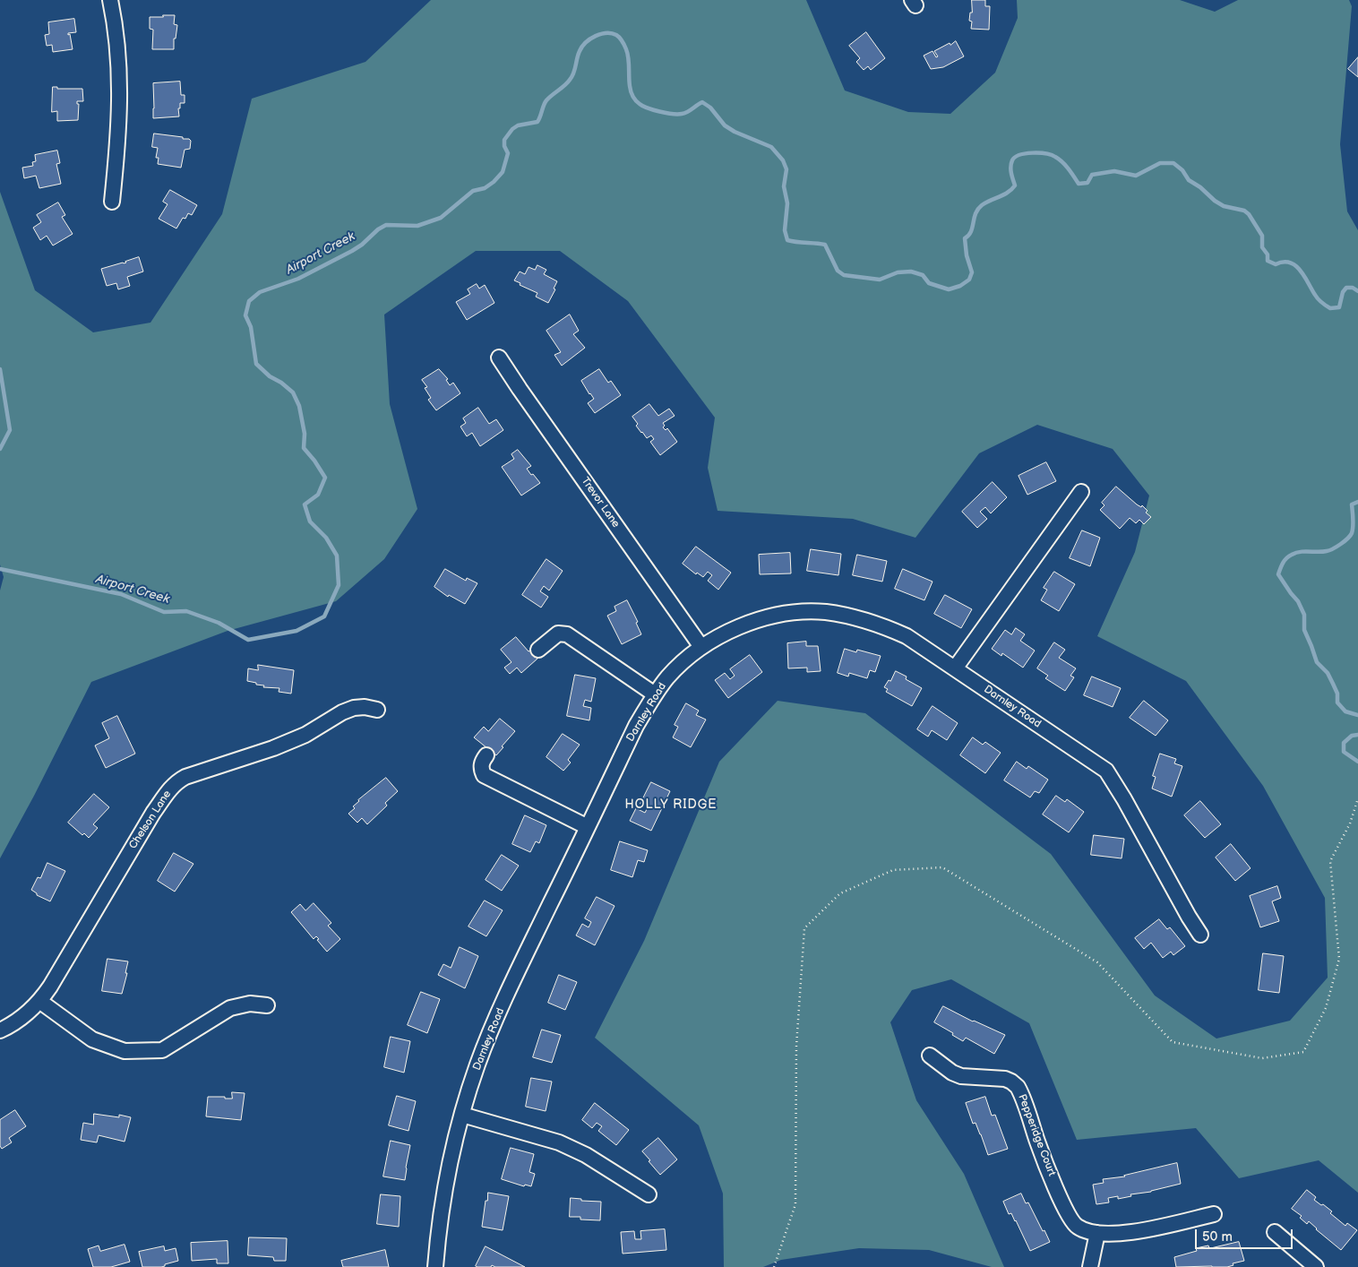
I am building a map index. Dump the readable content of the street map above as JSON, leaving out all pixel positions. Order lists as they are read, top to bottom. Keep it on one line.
{"streets":{"street":["Trevor Lane","Darnley Road","Chelson Lane","Pepperidge Court"]},"crossings":[["Trevor Lane","Darnley Road"]],"districts":["HOLLY RIDGE"],"water":["Airport Creek"],"scale_bar":"50 m"}
